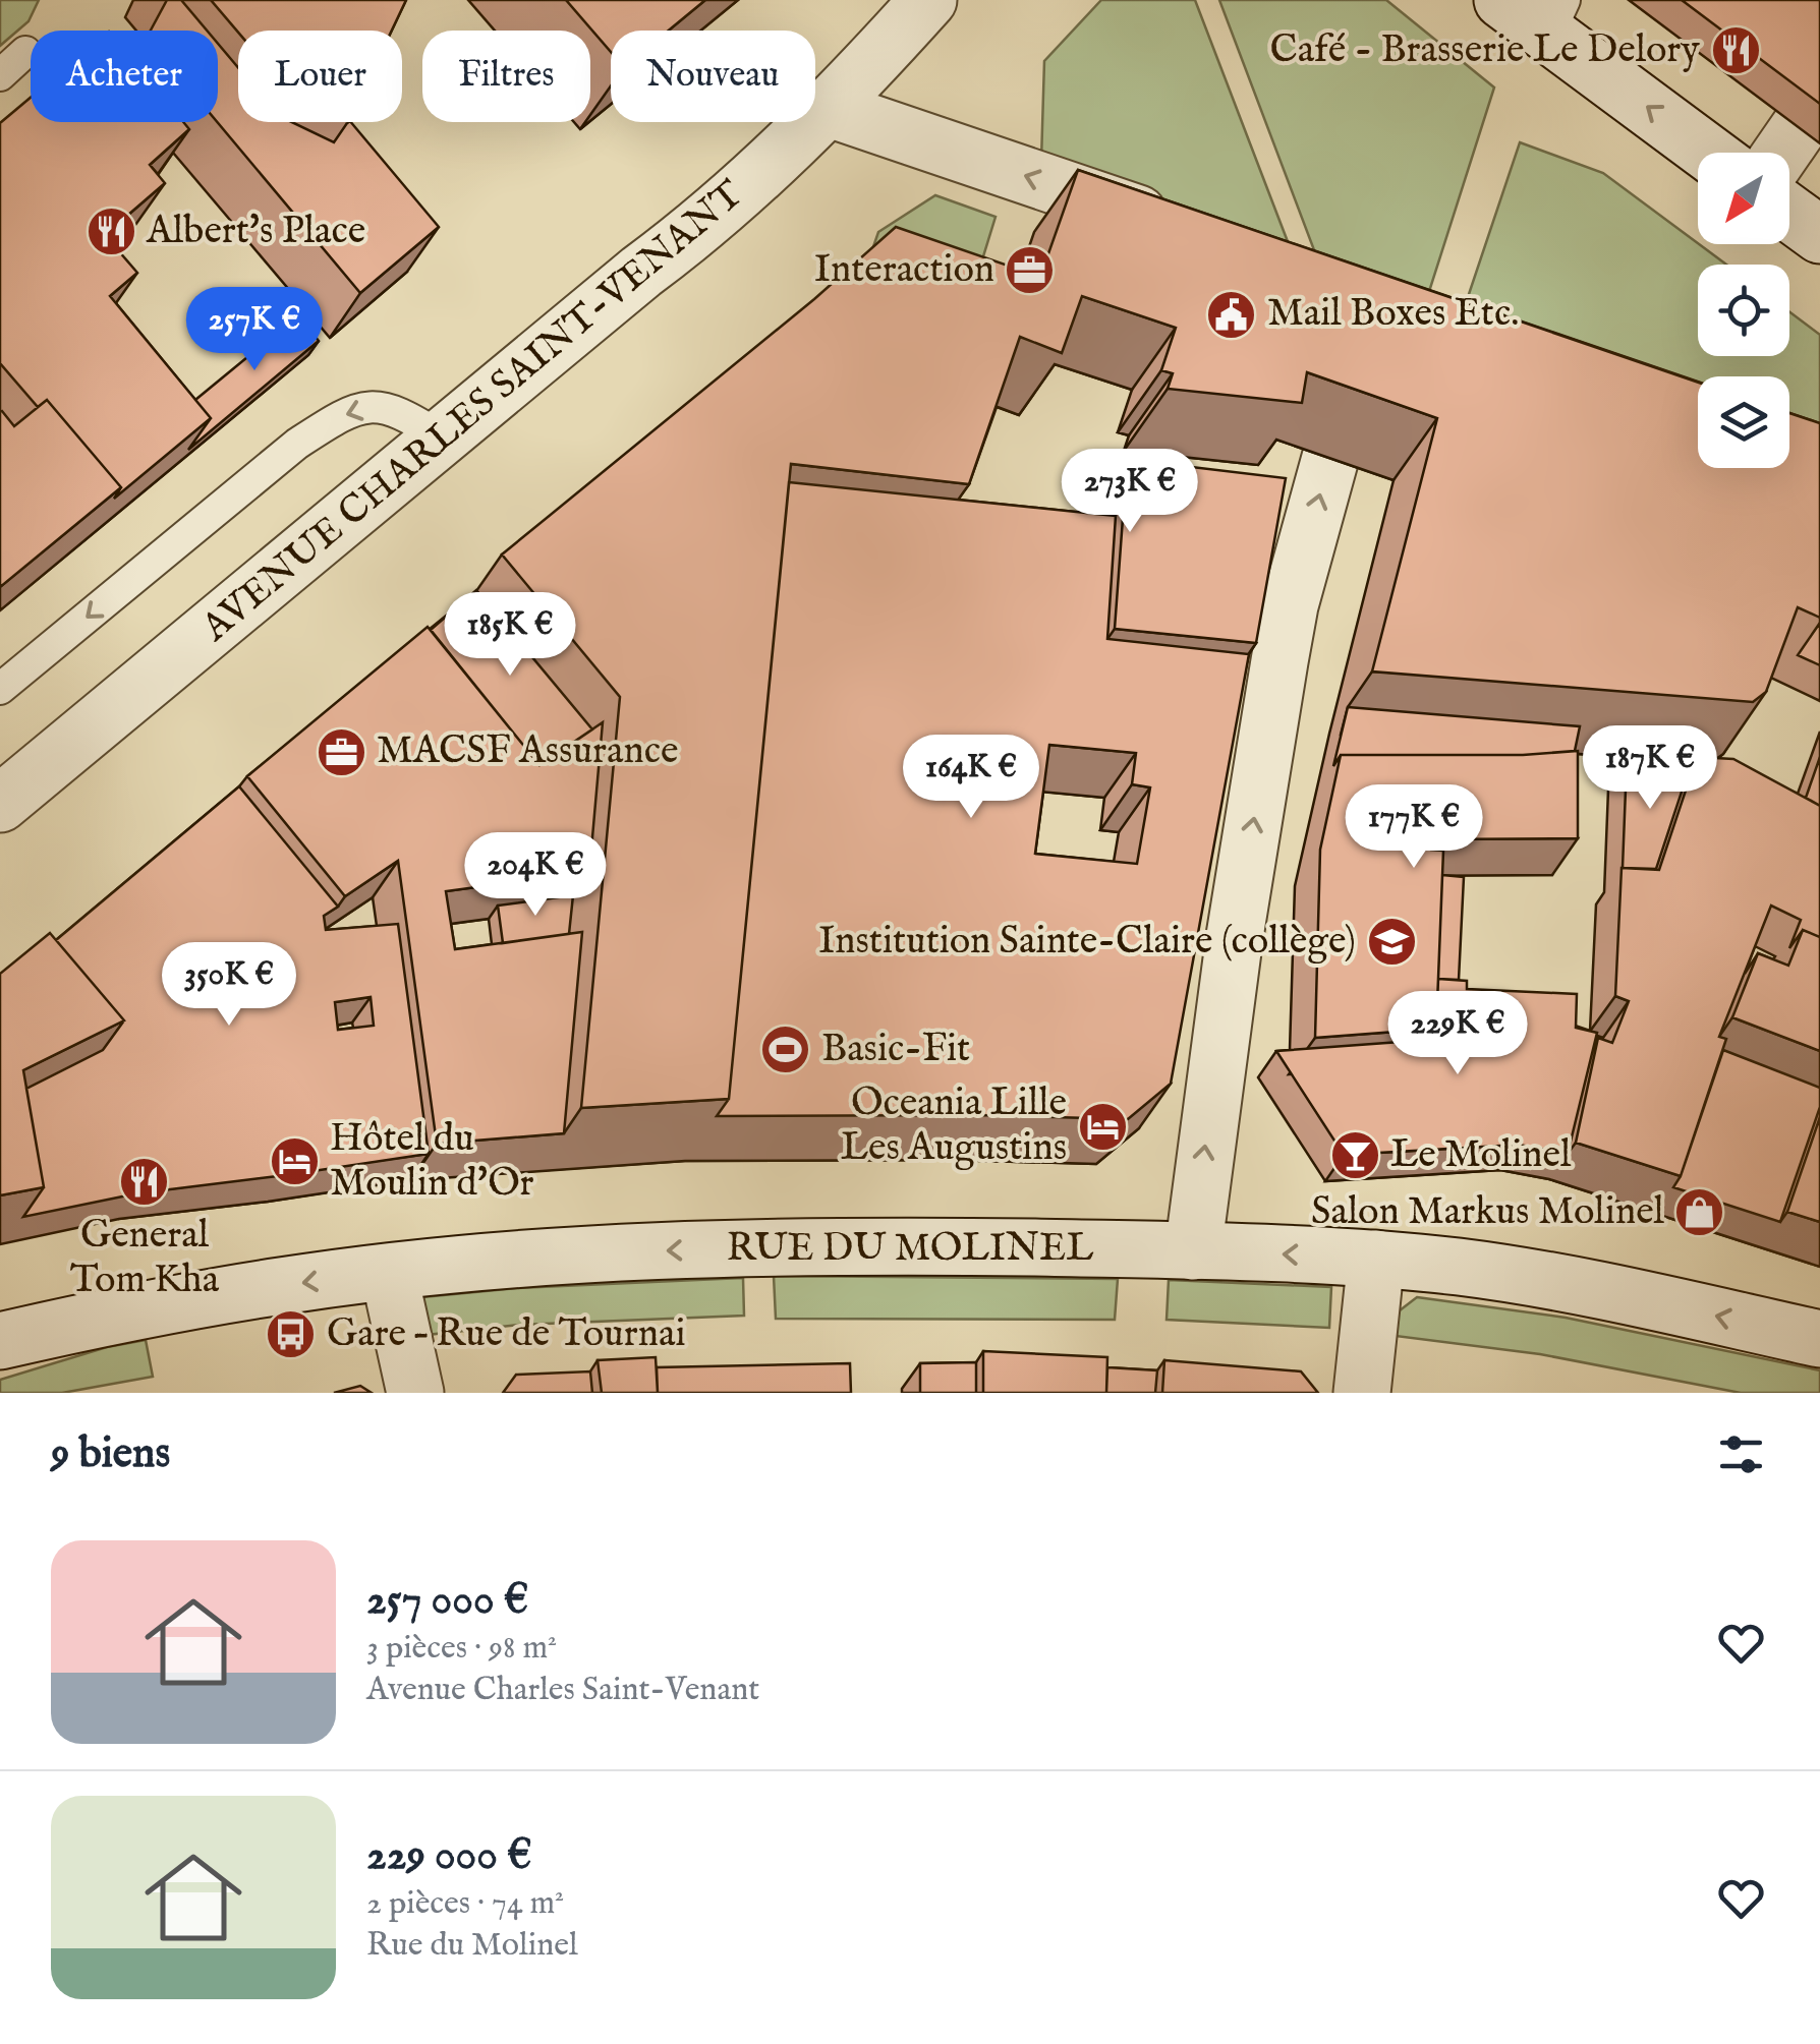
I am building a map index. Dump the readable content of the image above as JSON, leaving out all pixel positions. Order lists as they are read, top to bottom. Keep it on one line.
{"streets":{"street":["AVENUE CHARLES SAINT-VENANT","RUE DU MOLINEL"]},"one_way":["RUE DU MOLINEL"],"places":{"restaurant":["Café - Brasserie Le Delory","Albert's Place","General Tom Kha"],"office":["Interaction","MACSF Assurance"],"public building":["Mail Boxes Etc."],"school or university":["Institution Sainte-Claire (collège)"],"sports":["Basic-Fit"],"hotel":["Oceania Lille Les Augustins","Hôtel du Moulin d'Or"],"bar":["Le Molinel"],"shop":["Salon Markus Molinel"],"bus stop":["Gare – Rue de Tournai"]},"north":"bottom left","page":{"chip":["Acheter","Louer","Filtres","Nouveau"],"price":["257K €","273K €","185K €","187K €","164K €","177K €","204K €","350K €","229K €"],"heading":"9 biens","list":[{"name":"257 000 €","note":"3 pièces · 98 m² · Avenue Charles Saint-Venant"},{"name":"229 000 €","note":"2 pièces · 74 m² · Rue du Molinel"}]}}
